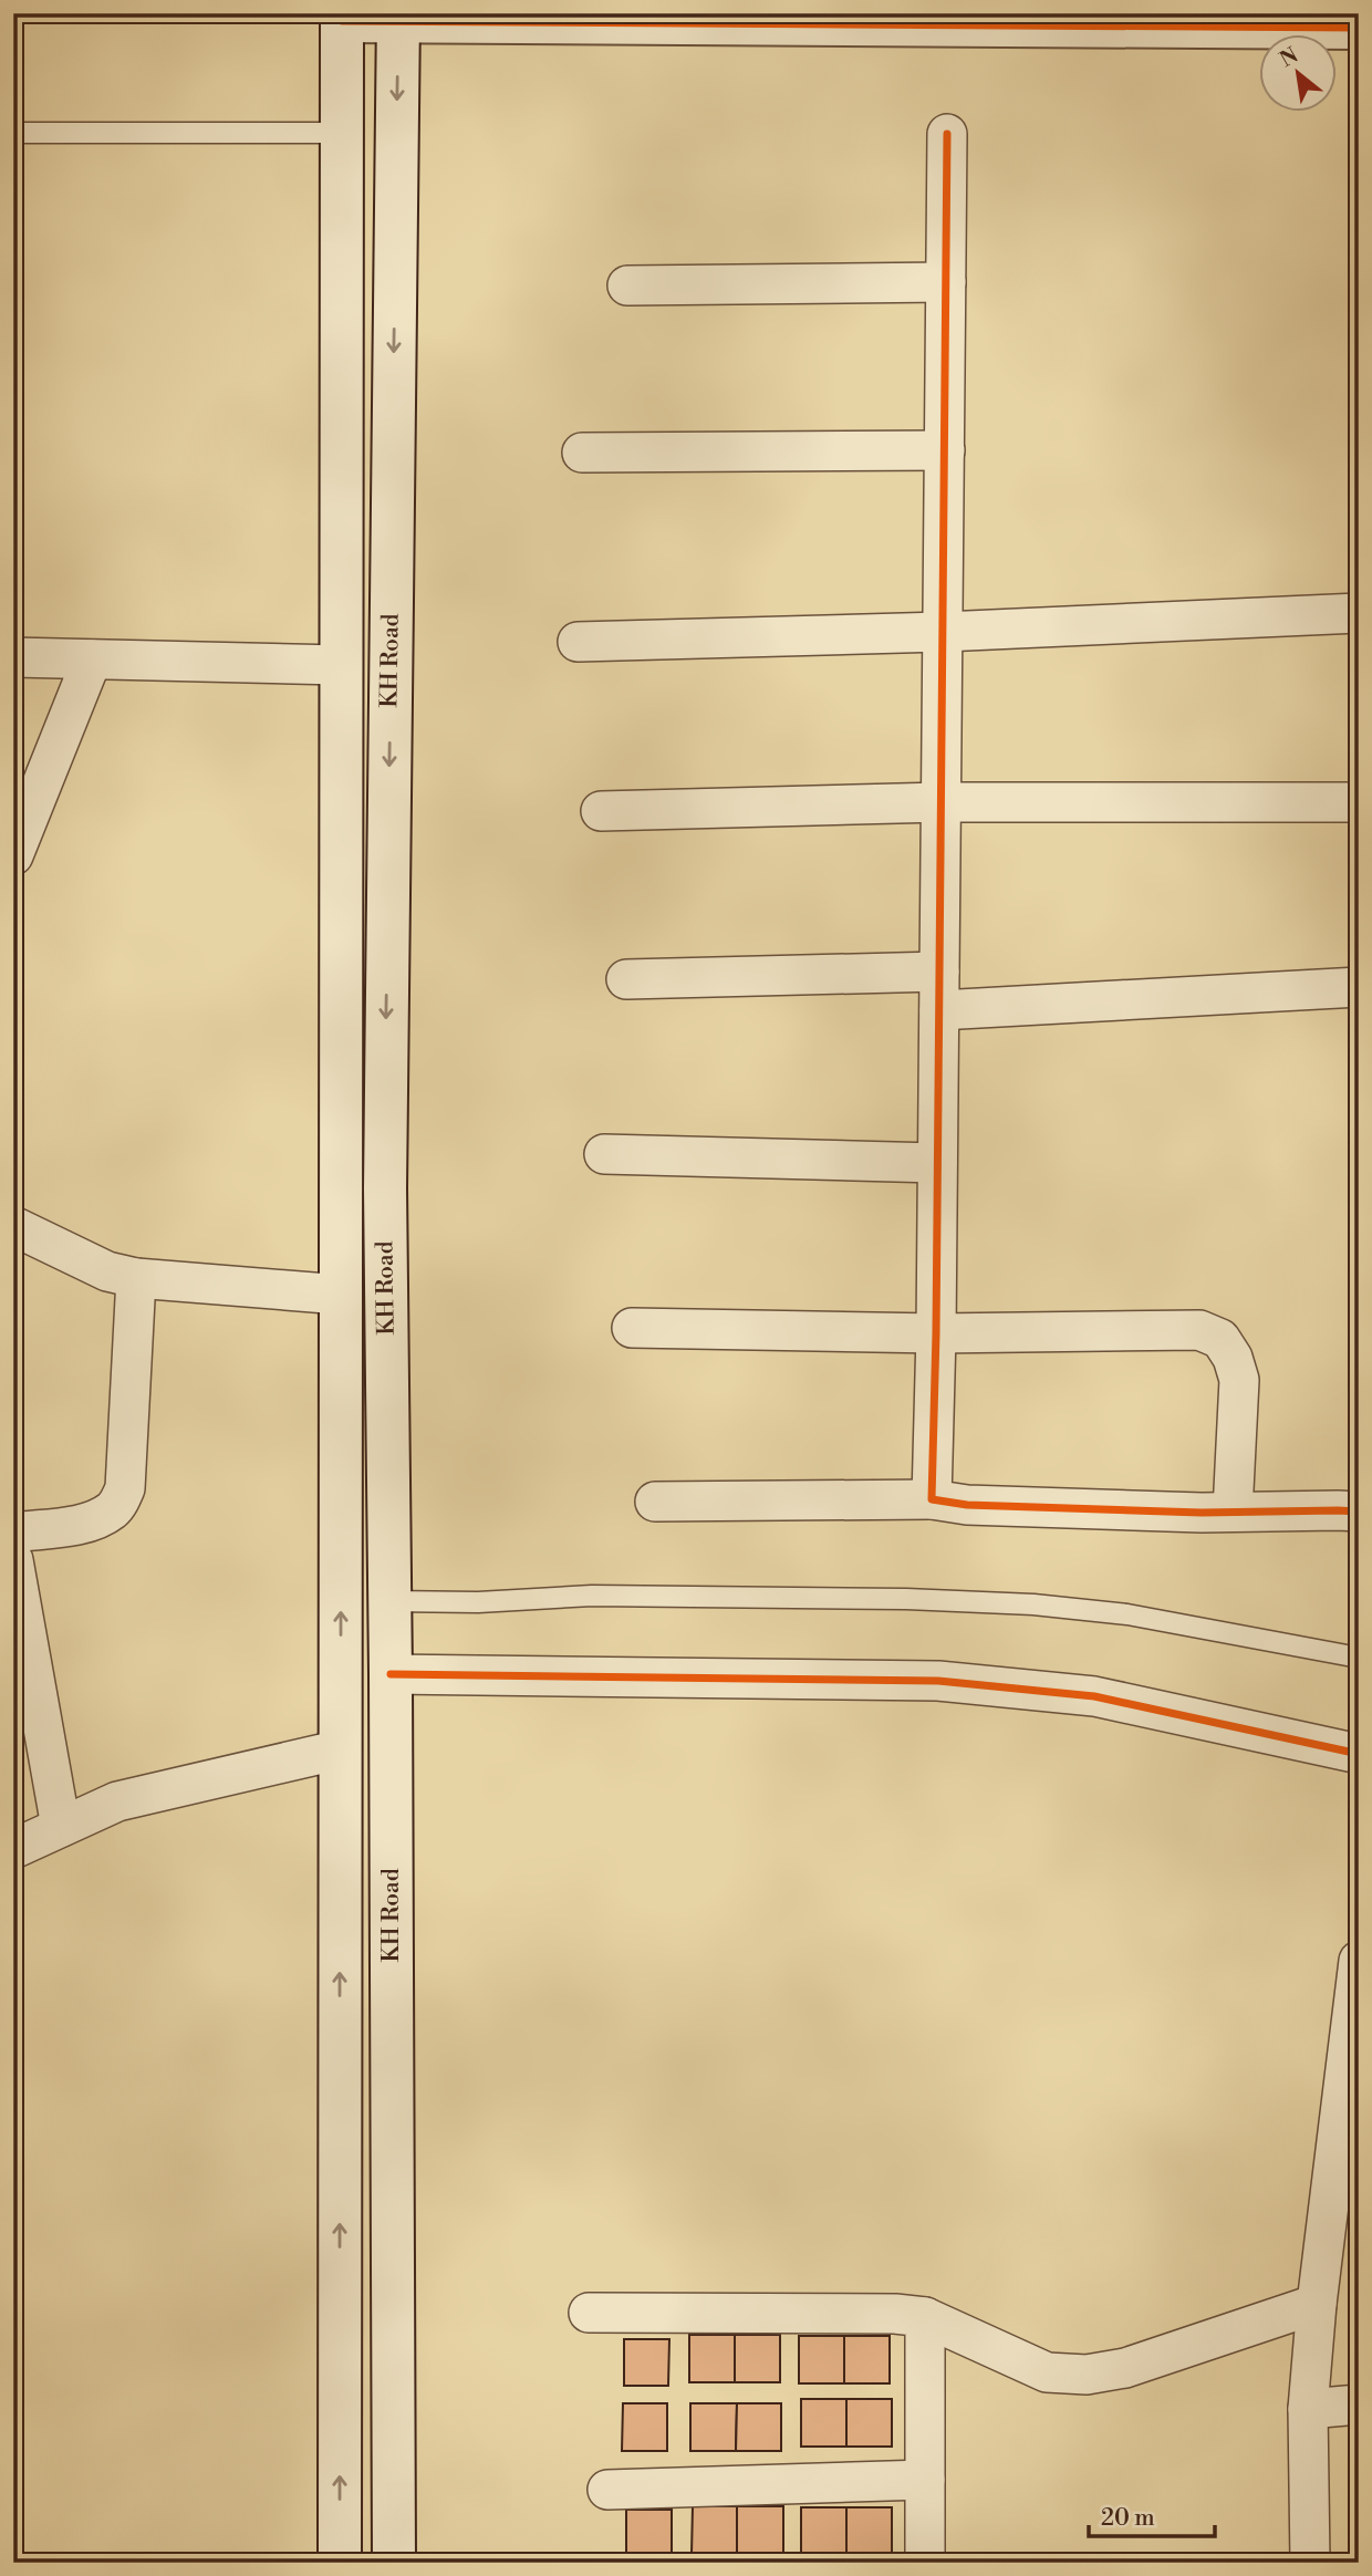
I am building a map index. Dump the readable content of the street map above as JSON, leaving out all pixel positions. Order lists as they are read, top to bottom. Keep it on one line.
{"streets":{"main road":["KH Road"]},"scale_bar":"20 m","north":"top left"}
